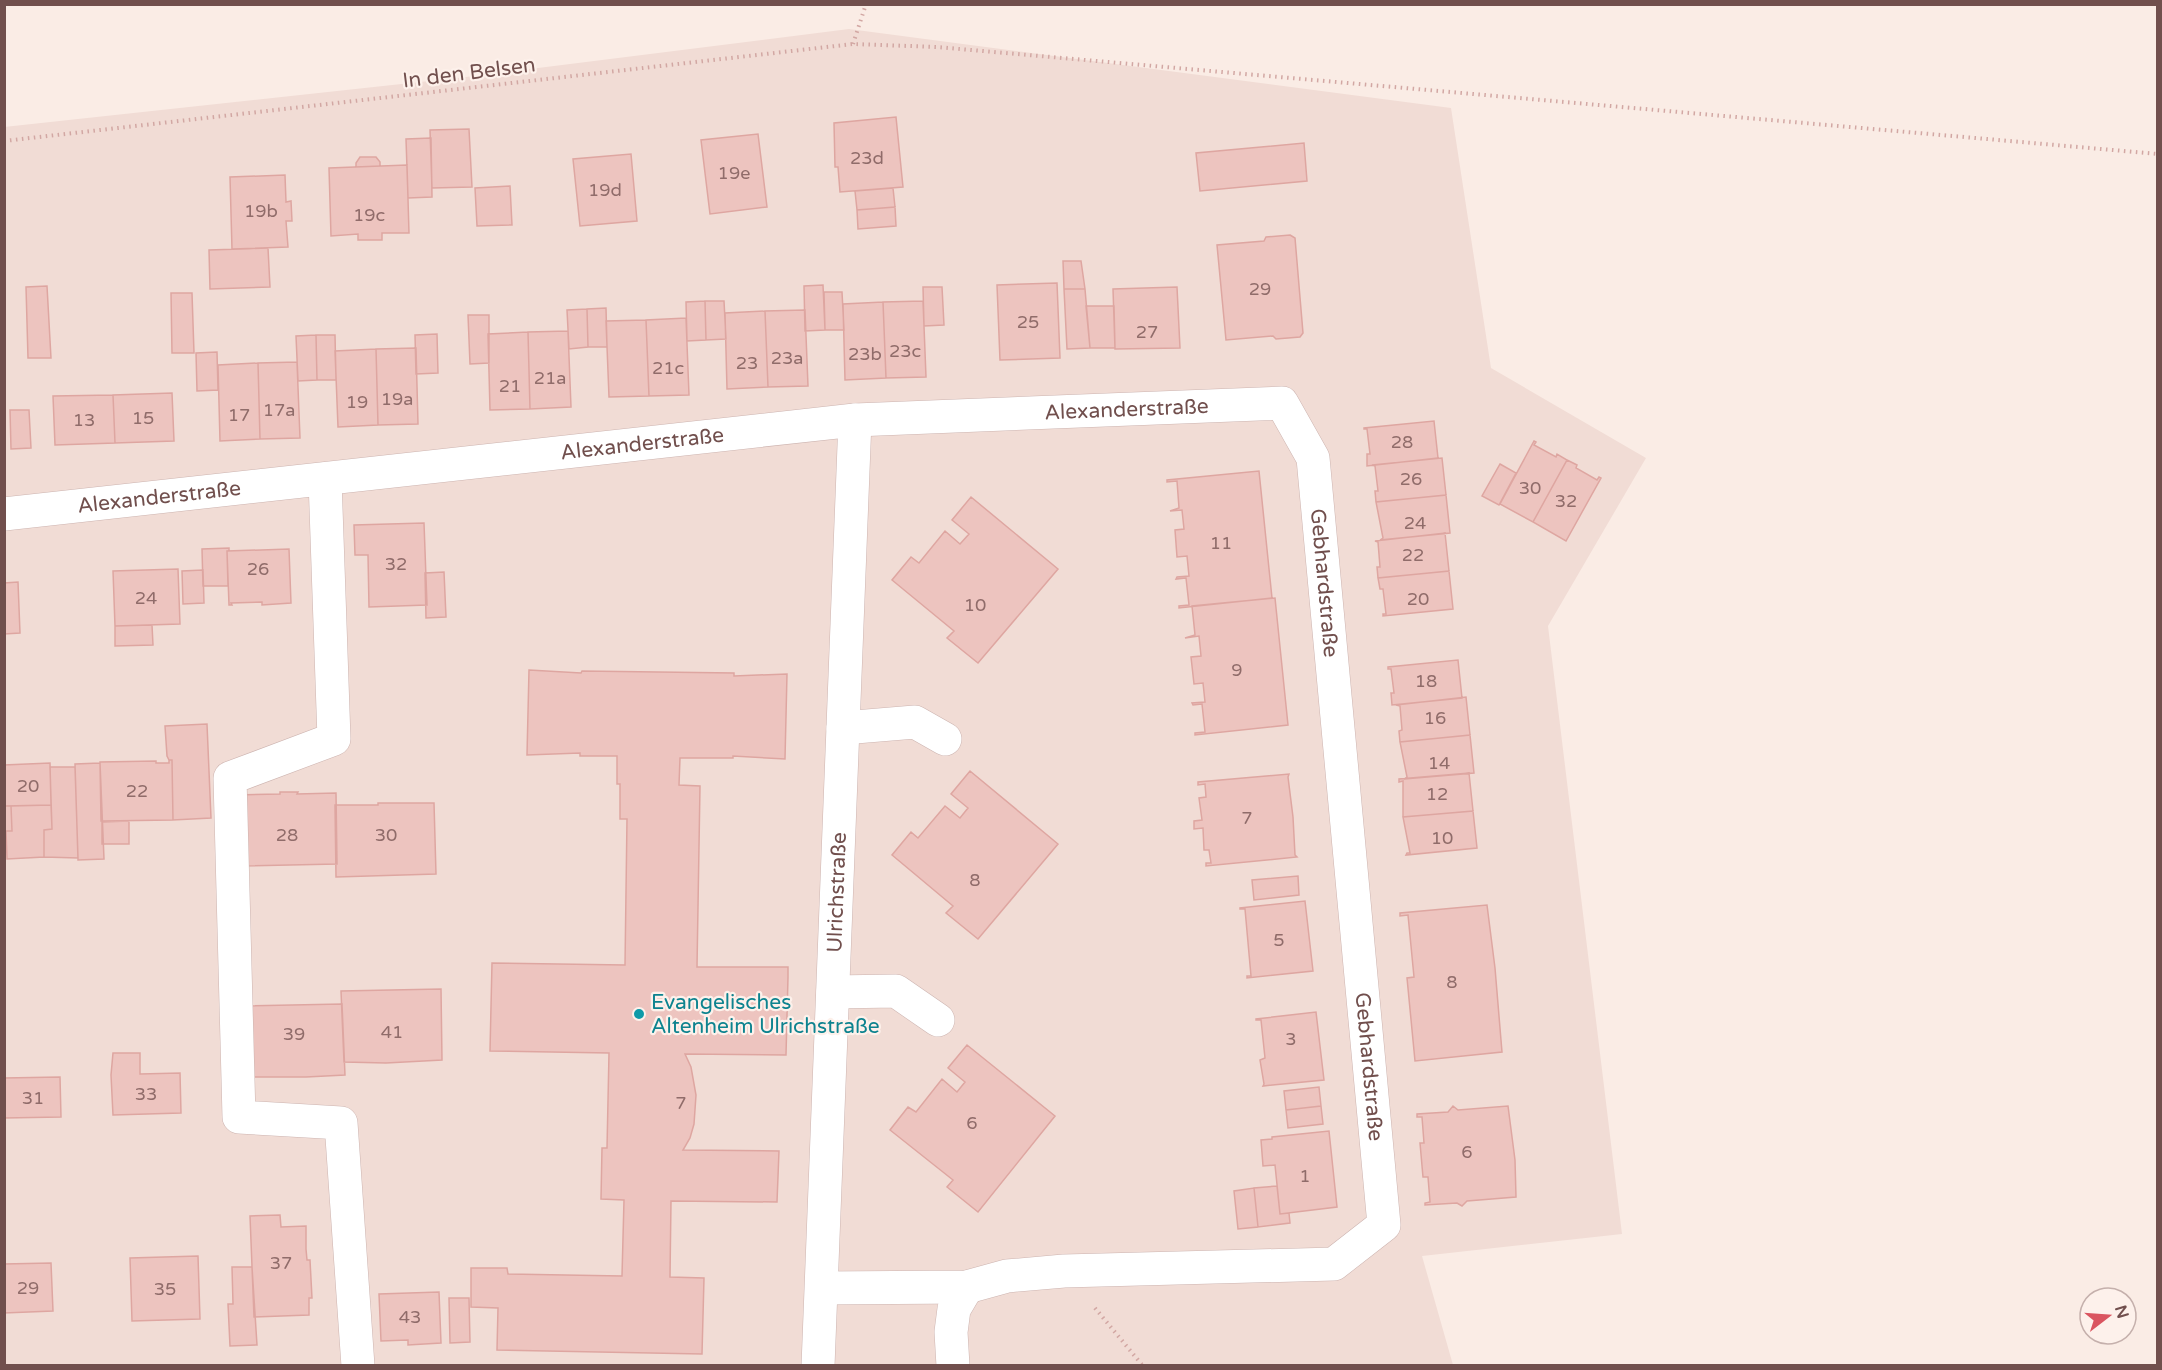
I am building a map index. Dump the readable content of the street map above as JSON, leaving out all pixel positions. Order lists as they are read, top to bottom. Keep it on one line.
{"streets":{"street":["Alexanderstraße","Gebhardstraße","Ulrichstraße"],"path":["In den Belsen"]},"crossings":[["Alexanderstraße","Gebhardstraße"],["Alexanderstraße","Ulrichstraße"],["Gebhardstraße","Ulrichstraße"]],"places":["Evangelisches Altenheim Ulrichstraße"],"house_numbers":["23d","19e","19d","19b","19c","29","25","27","23c","23b","23a","23","21c","21a","21","19a","19","17a","17","15","13","28","26","30","32","24","11","22","32","26","24","20","10","9","18","16","14","20","22","12","7","28","30","10","8","5","8","41","39","3","33","31","7","6","6","1","37","29","35","43"],"north":"right"}
